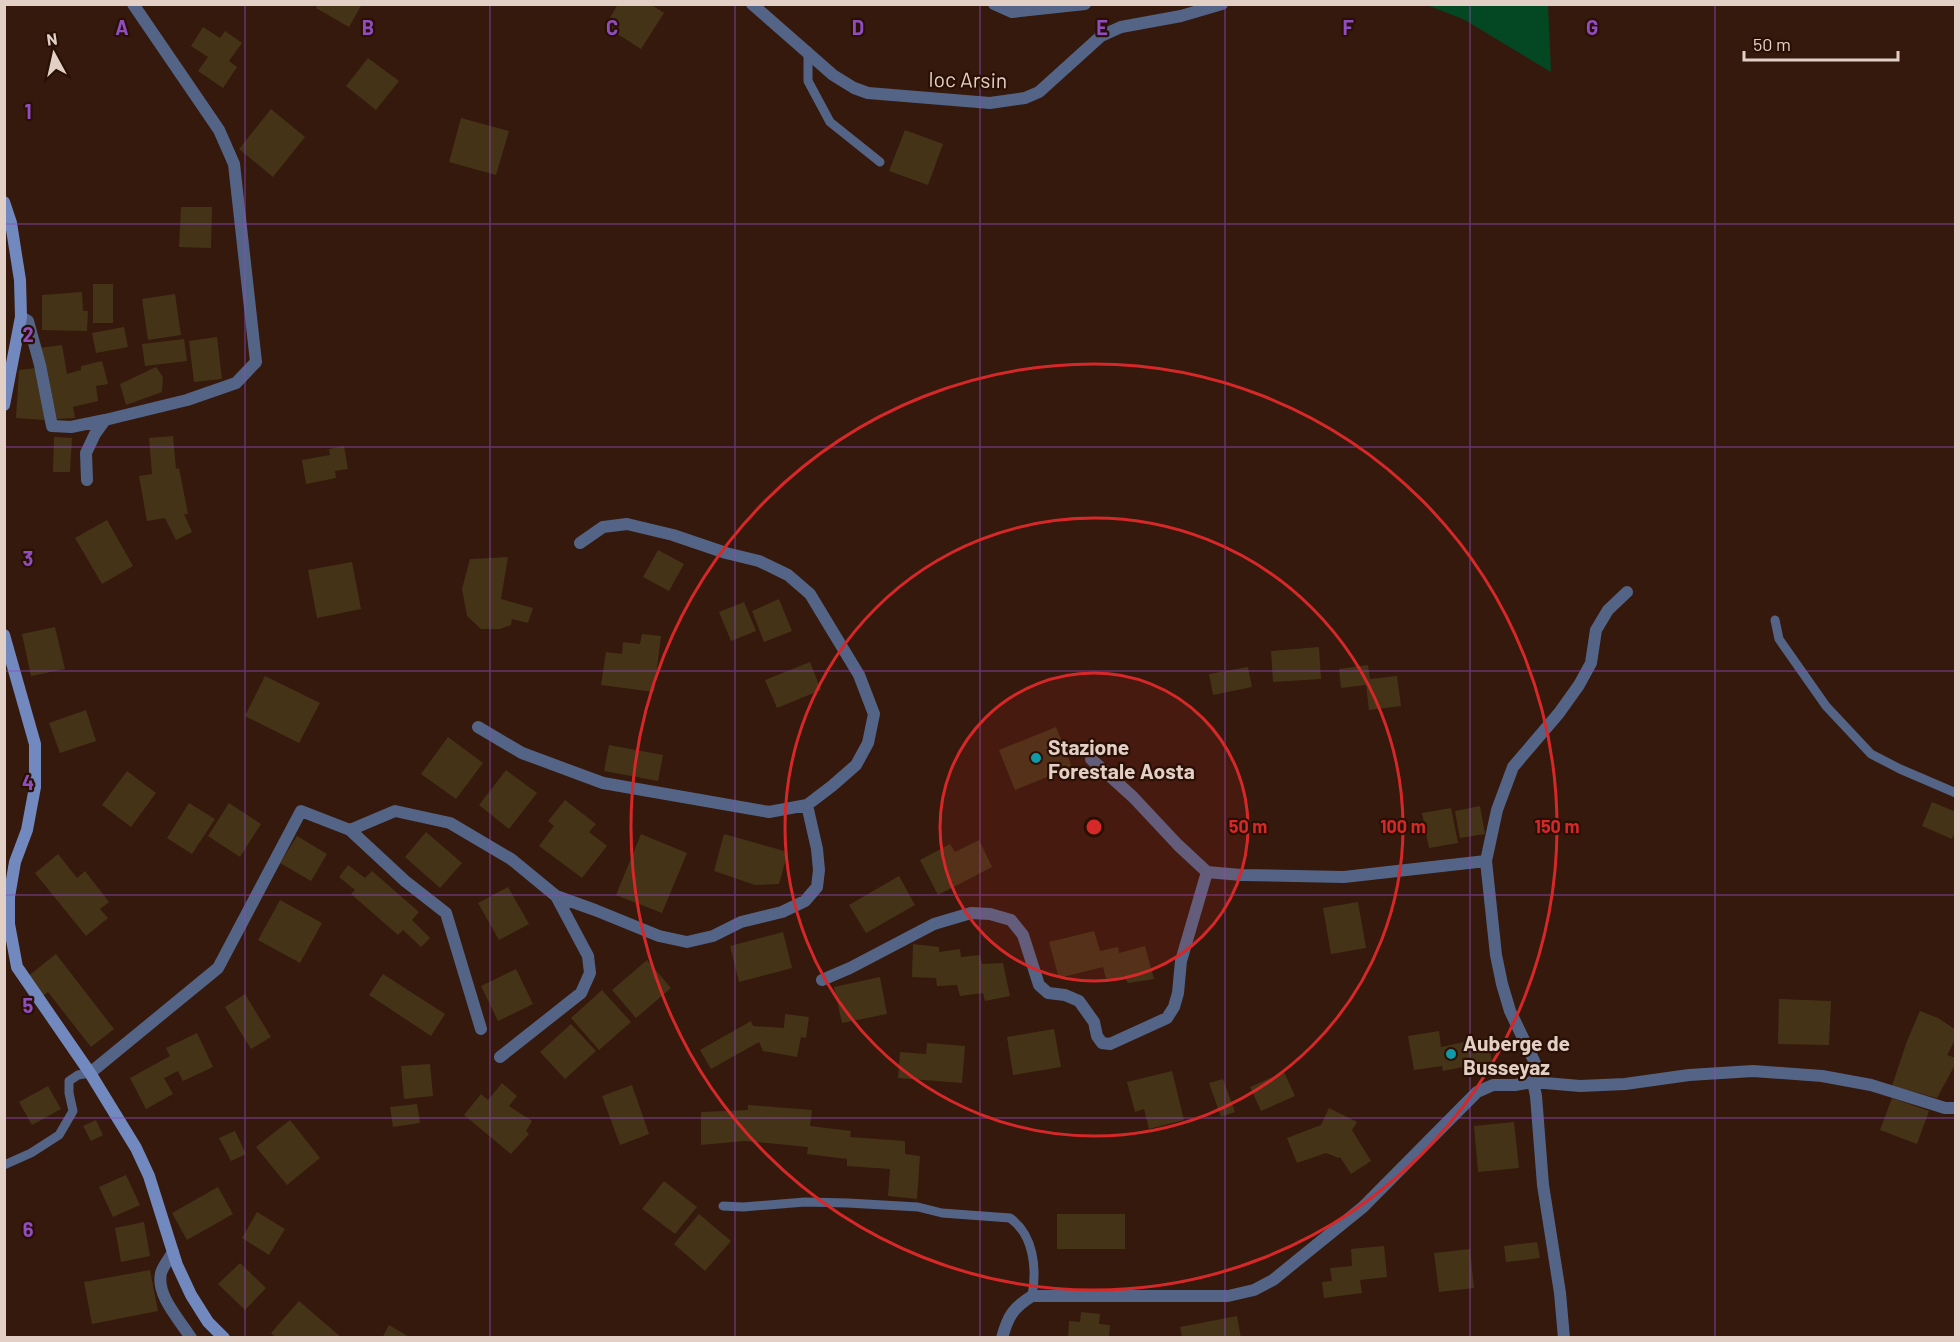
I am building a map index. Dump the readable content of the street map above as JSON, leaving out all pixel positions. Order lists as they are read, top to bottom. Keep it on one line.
{"streets":{"street":["loc Arsin"]},"places":["Stazione Forestale Aosta","Auberge de Busseyaz"],"scale_bar":"50 m","north":"top","grid":{"columns":["A","B","C","D","E","F","G"],"rows":["1","2","3","4","5","6"]},"rings":["50 m","100 m","150 m"]}
